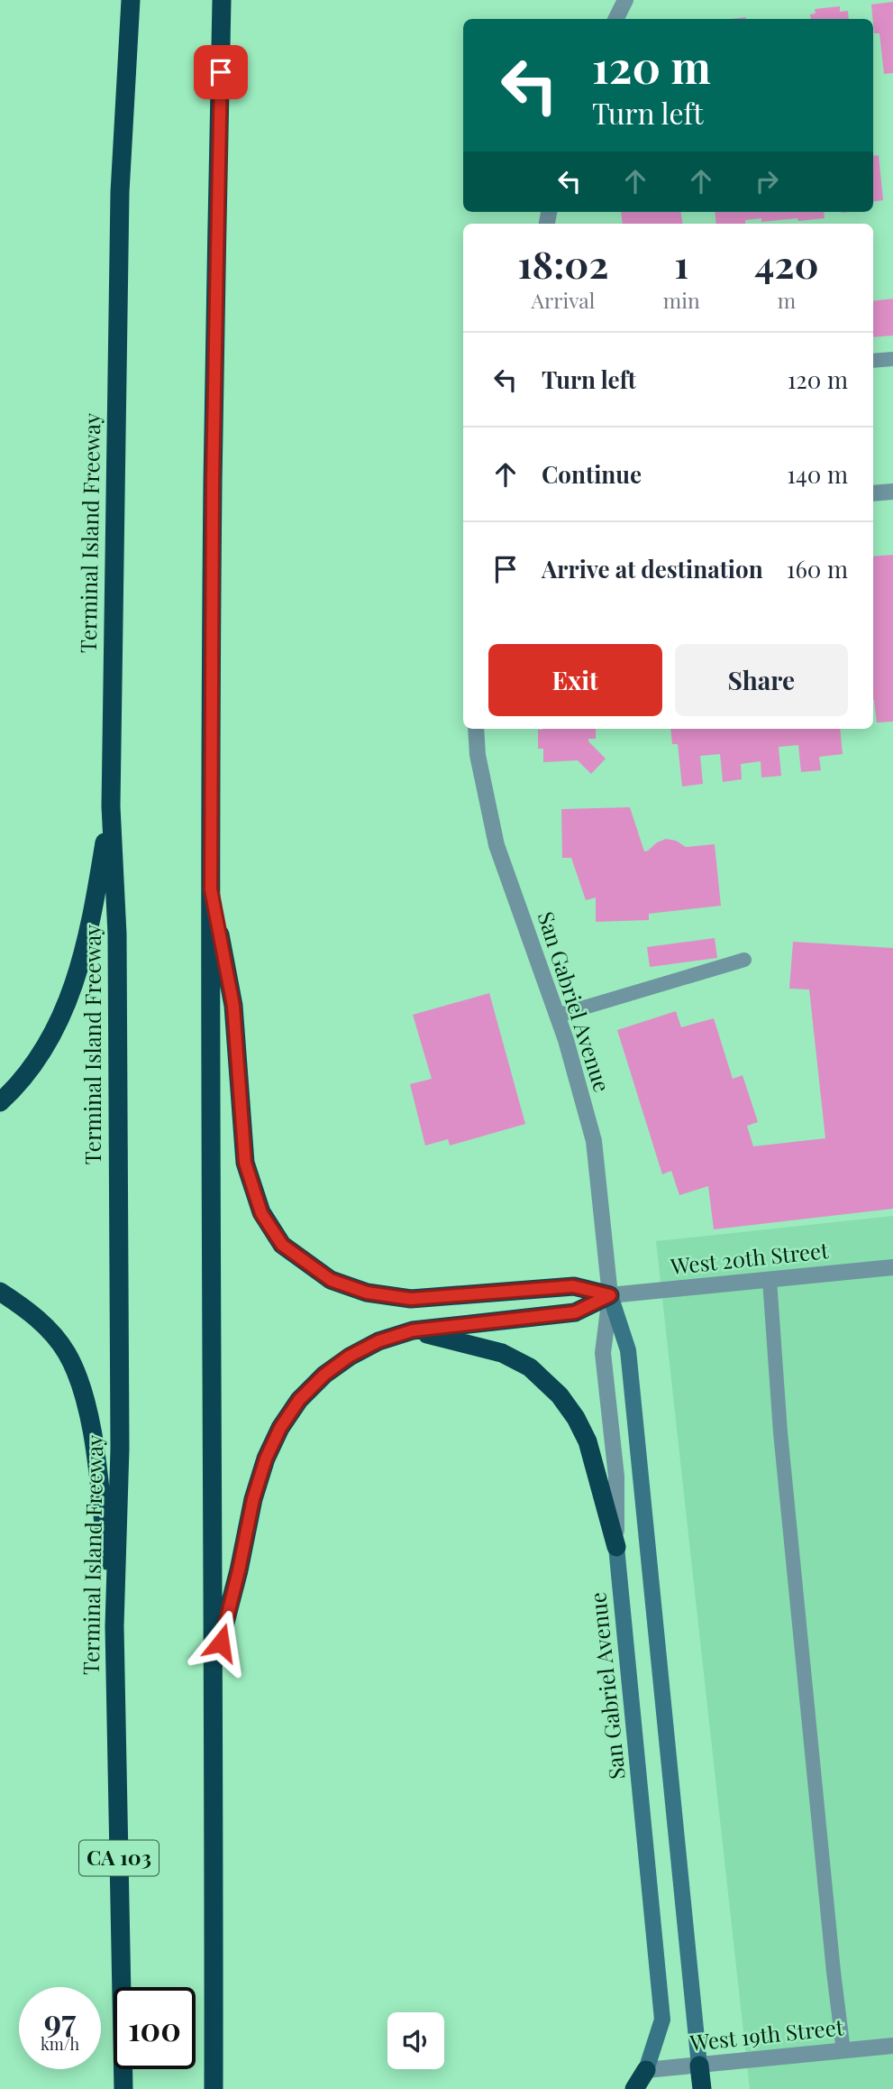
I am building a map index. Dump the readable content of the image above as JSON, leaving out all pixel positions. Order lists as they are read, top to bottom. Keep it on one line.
{"streets":{"highway":["Terminal Island Freeway","CA 103"],"main road":["San Gabriel Avenue"],"street":["West 20th Street","West 19th Street"]},"crossings":[["San Gabriel Avenue","West 20th Street"],["San Gabriel Avenue","West 19th Street"]],"page":{"turn":["120 m","Turn left"],"eta":["18:02","Arrival","1","min","420","m"],"list":[{"name":"Turn left","value":"120 m"},{"name":"Continue","value":"140 m"},{"name":"Arrive at destination","value":"160 m"}],"buttons":["Exit","Share"],"speed":"97 km/h","limit":"100"}}
